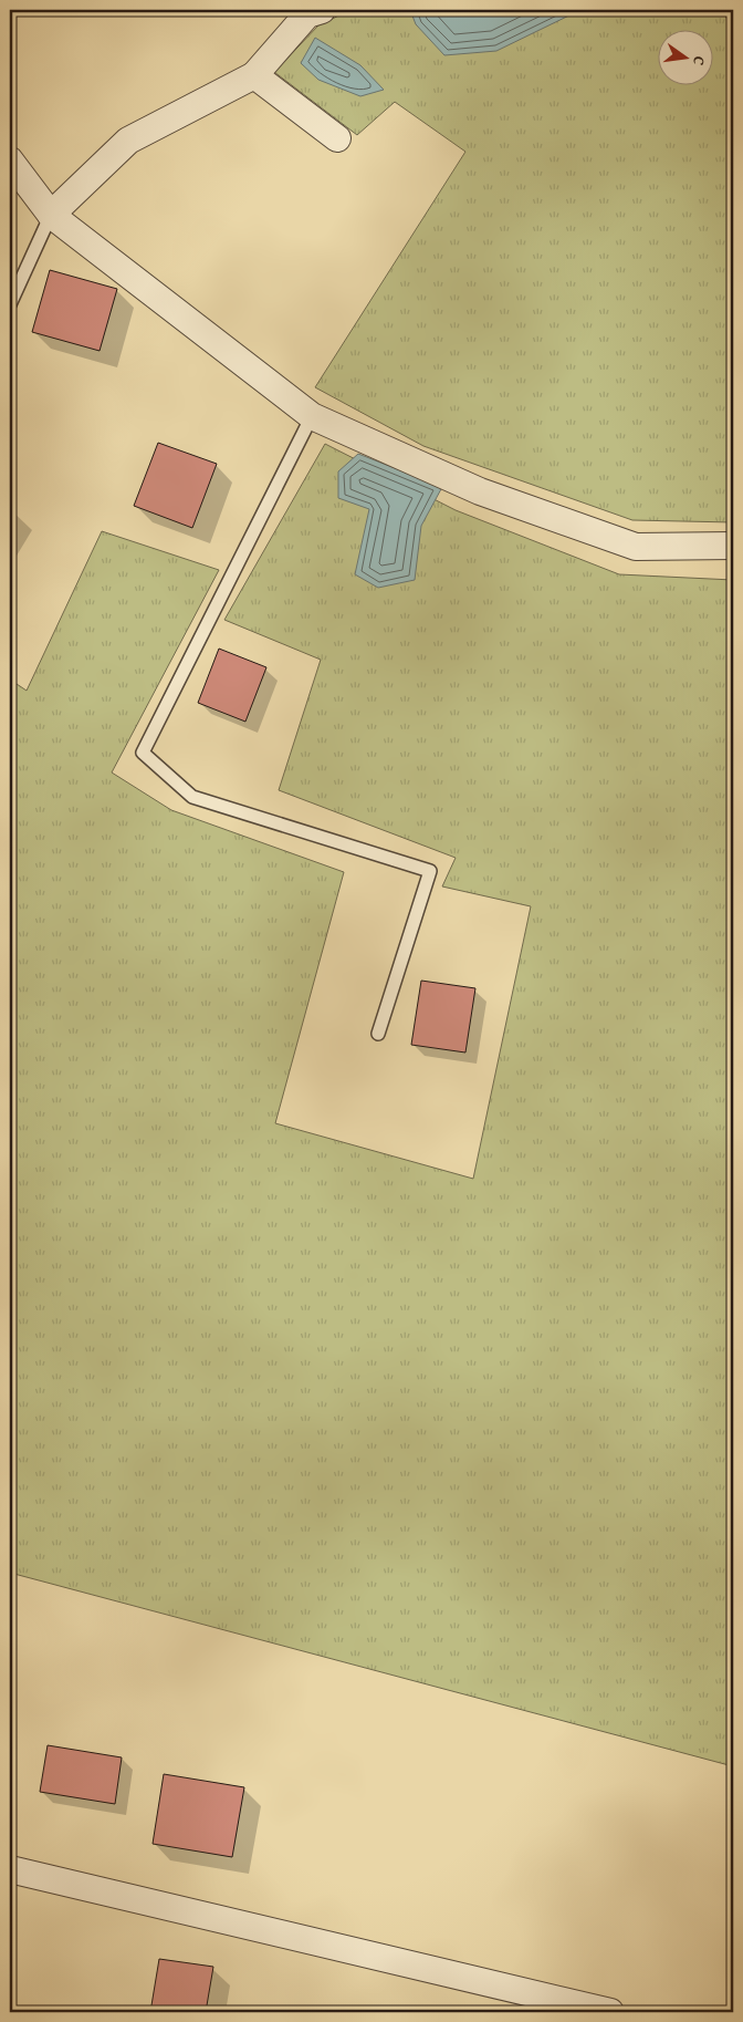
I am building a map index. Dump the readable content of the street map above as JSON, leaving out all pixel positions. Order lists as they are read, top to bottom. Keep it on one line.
{"north":"right"}
